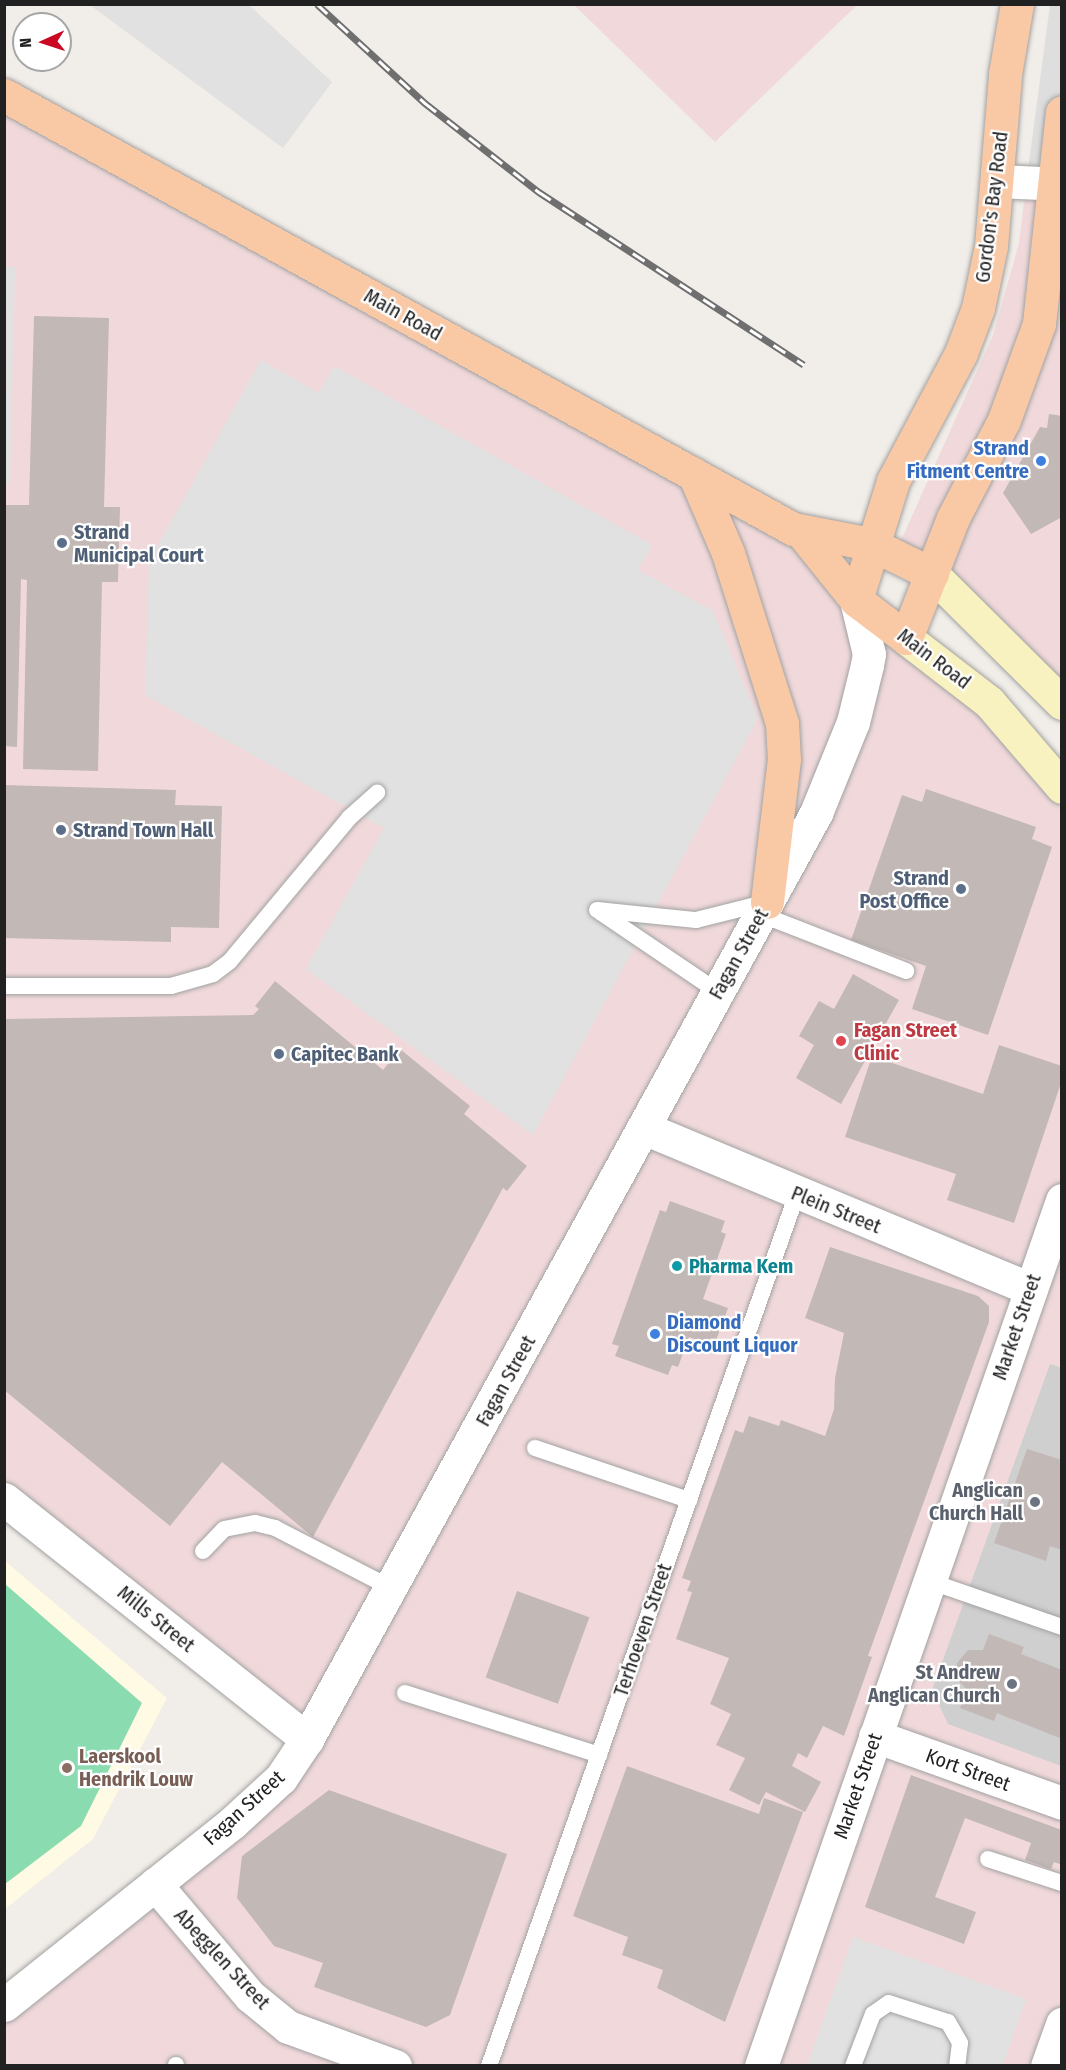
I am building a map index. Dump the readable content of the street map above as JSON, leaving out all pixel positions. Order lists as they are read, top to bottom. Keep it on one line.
{"streets":{"main road":["Gordon's Bay Road","Main Road"],"street":["Fagan Street","Plein Street","Market Street","Mills Street","Kort Street","Abegglen Street"],"lane":["Terhoeven Street"]},"crossings":[["Gordon's Bay Road","Main Road"],["Gordon's Bay Road","Fagan Street"],["Main Road","Fagan Street"],["Fagan Street","Plein Street"],["Fagan Street","Mills Street"],["Fagan Street","Abegglen Street"],["Plein Street","Market Street"],["Plein Street","Terhoeven Street"],["Market Street","Kort Street"]],"places":["Strand Fitment Centre","Strand Municipal Court","Strand Town Hall","Strand Post Office","Fagan Street Clinic","Capitec Bank","Pharma Kem","Diamond Discount Liquor","Anglican Church Hall","St Andrew Anglican Church","Laerskool Hendrik Louw"],"north":"left"}
